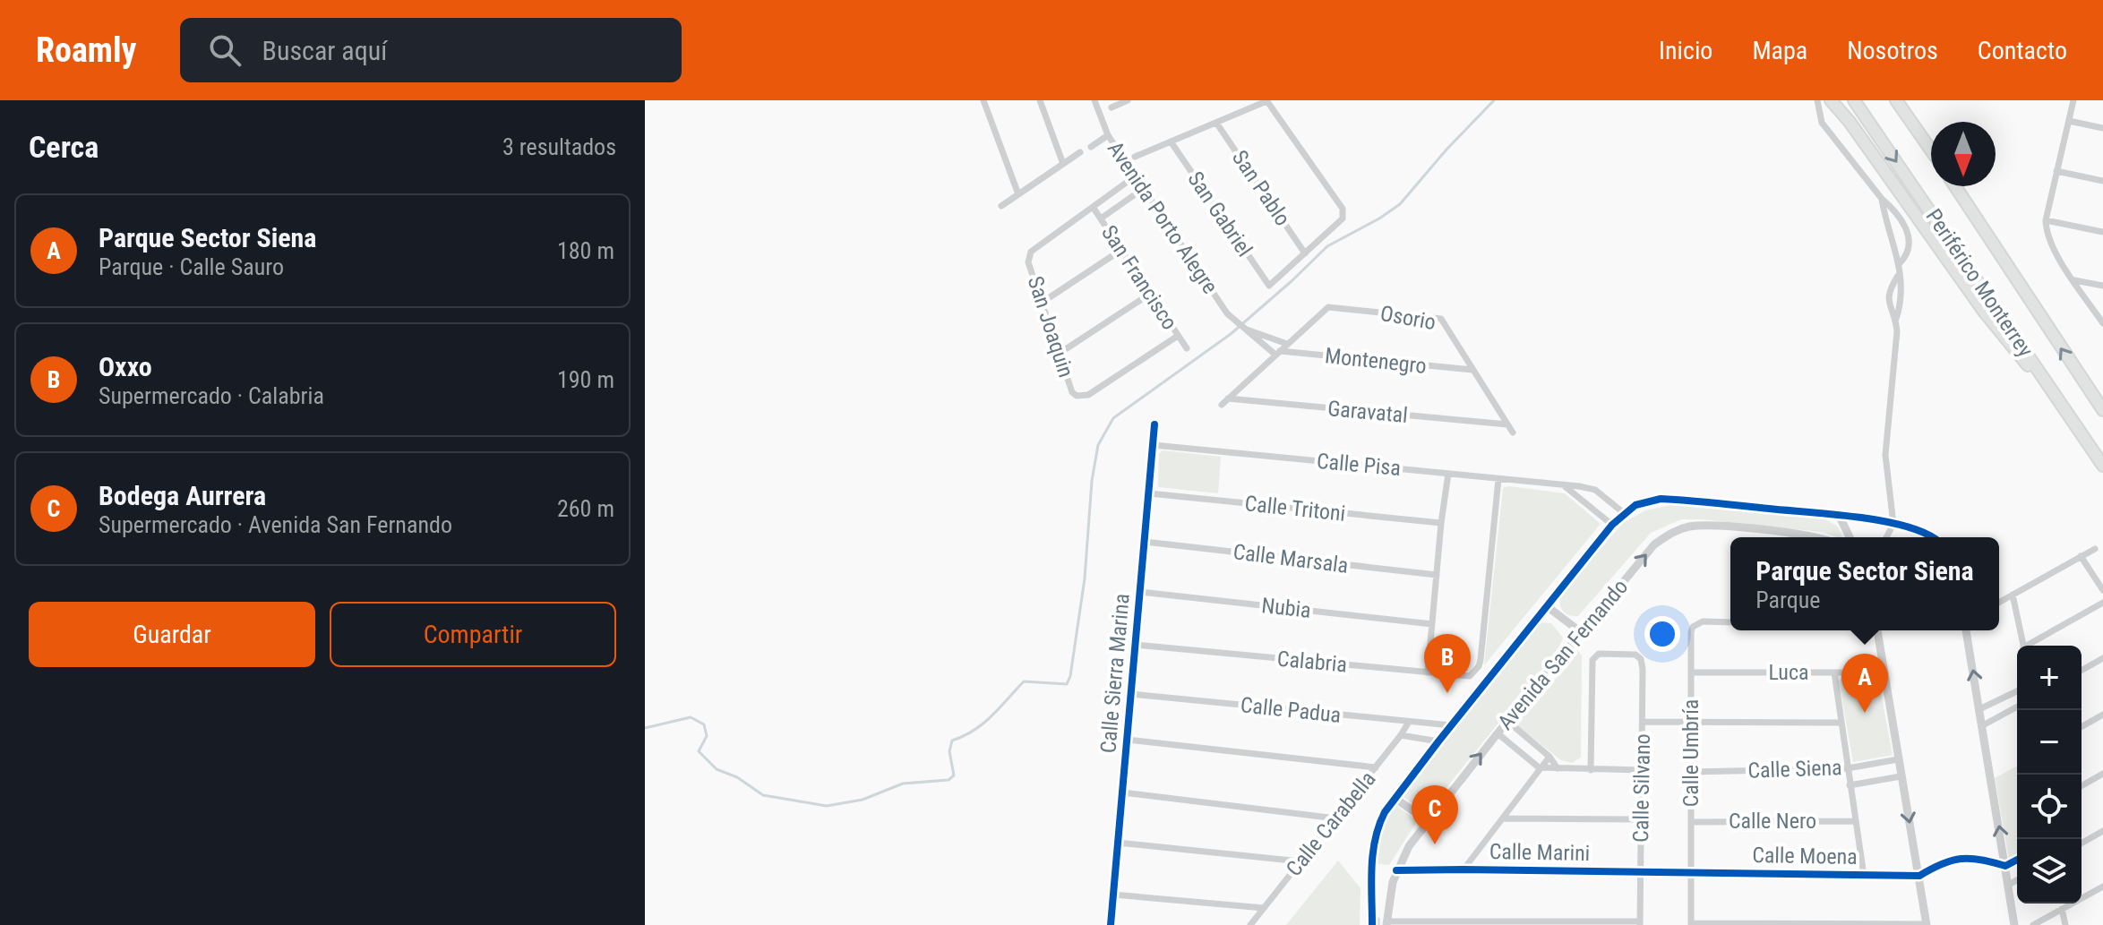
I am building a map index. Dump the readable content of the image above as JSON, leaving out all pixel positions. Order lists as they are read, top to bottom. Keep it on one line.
{"streets":{"highway":["Periférico Monterrey"],"street":["San Pablo","San Gabriel","Avenida Porto Alegre","San Francisco","Osorio","San Joaquin","Montenegro","Garavatal","Calle Pisa","Calle Tritoni","Calle Marsala","Nubia","Avenida San Fernando","Calabria","Luca","Calle Sierra Marina","Calle Padua","Calle Umbría","Calle Siena","Calle Silvano","Calle Nero","Calle Carabella","Calle Marini","Calle Moena"]},"crossings":[["San Pablo","San Gabriel"],["Avenida Porto Alegre","Montenegro"],["San Francisco","San Joaquin"],["Osorio","Montenegro"],["Osorio","Garavatal"],["Calle Pisa","Avenida San Fernando"],["Calle Pisa","Calabria"],["Calle Pisa","Calle Sierra Marina"],["Calle Tritoni","Calle Sierra Marina"],["Calle Marsala","Calle Sierra Marina"],["Nubia","Calle Sierra Marina"],["Avenida San Fernando","Calle Padua"],["Avenida San Fernando","Calle Marini"],["Calabria","Calle Sierra Marina"],["Luca","Calle Umbría"],["Calle Sierra Marina","Calle Padua"],["Calle Padua","Calle Carabella"],["Calle Umbría","Calle Siena"],["Calle Umbría","Calle Nero"],["Calle Umbría","Calle Marini"],["Calle Umbría","Calle Moena"],["Calle Silvano","Calle Marini"],["Calle Marini","Calle Moena"]],"north":"bottom","page":{"header":"Roamly","search":"Buscar aquí","nav":["Inicio","Mapa","Nosotros","Contacto"],"heading":["Cerca","3 resultados"],"list":[{"mark":"A","name":"Parque Sector Siena","note":"Parque · Calle Sauro","value":"180 m"},{"mark":"B","name":"Oxxo","note":"Supermercado · Calabria","value":"190 m"},{"mark":"C","name":"Bodega Aurrera","note":"Supermercado · Avenida San Fernando","value":"260 m"}],"popup":["Parque Sector Siena","Parque"],"buttons":["Guardar","Compartir"],"pins":["B","A","C"],"map_buttons":["+","−"]}}
